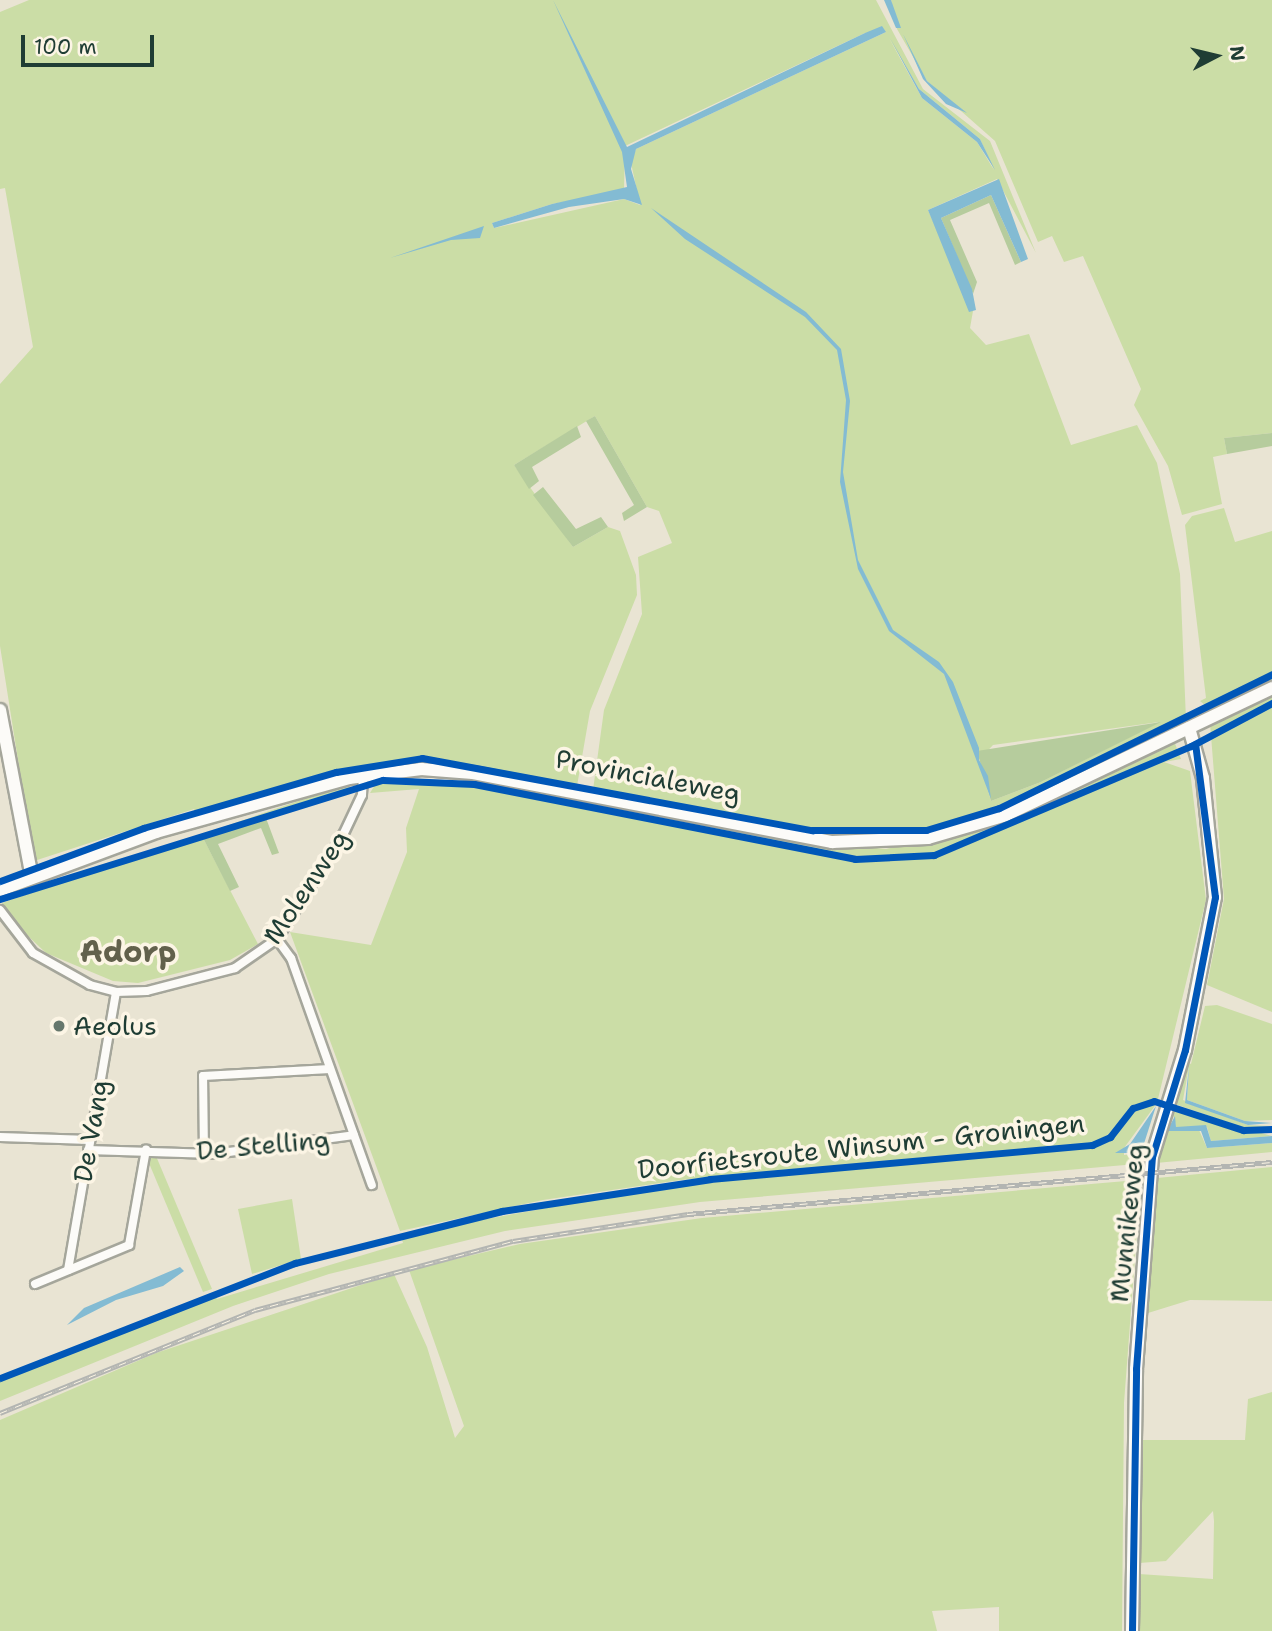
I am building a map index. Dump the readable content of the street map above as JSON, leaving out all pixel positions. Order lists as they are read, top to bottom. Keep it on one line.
{"streets":{"main road":["Provincialeweg","Munnikeweg"],"street":["Molenweg","De Vang","De Stelling"],"cycle path":["Doorfietsroute Winsum - Groningen"]},"crossings":[["Provincialeweg","Molenweg"],["Provincialeweg","Munnikeweg"],["Molenweg","De Vang"],["De Vang","De Stelling"]],"districts":["Adorp"],"places":["Aeolus"],"scale_bar":"100 m","north":"right"}
